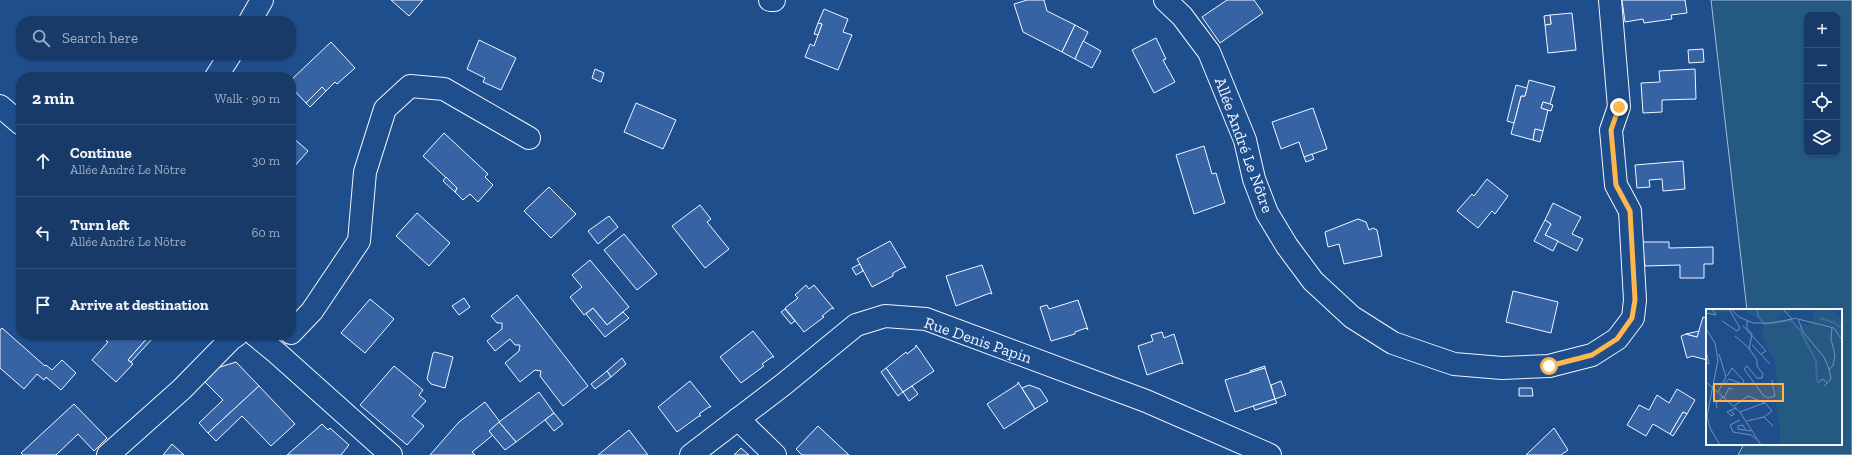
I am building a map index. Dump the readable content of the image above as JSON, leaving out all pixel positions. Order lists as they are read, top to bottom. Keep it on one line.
{"streets":{"main road":["Allée André Le Nôtre","Rue Denis Papin"]},"page":{"map_buttons":["+","−"],"search":"Search here","heading":["2 min","Walk · 90 m"],"list":[["Continue","Allée André Le Nôtre","30 m"],["Turn left","Allée André Le Nôtre","60 m"],"Arrive at destination"]}}
